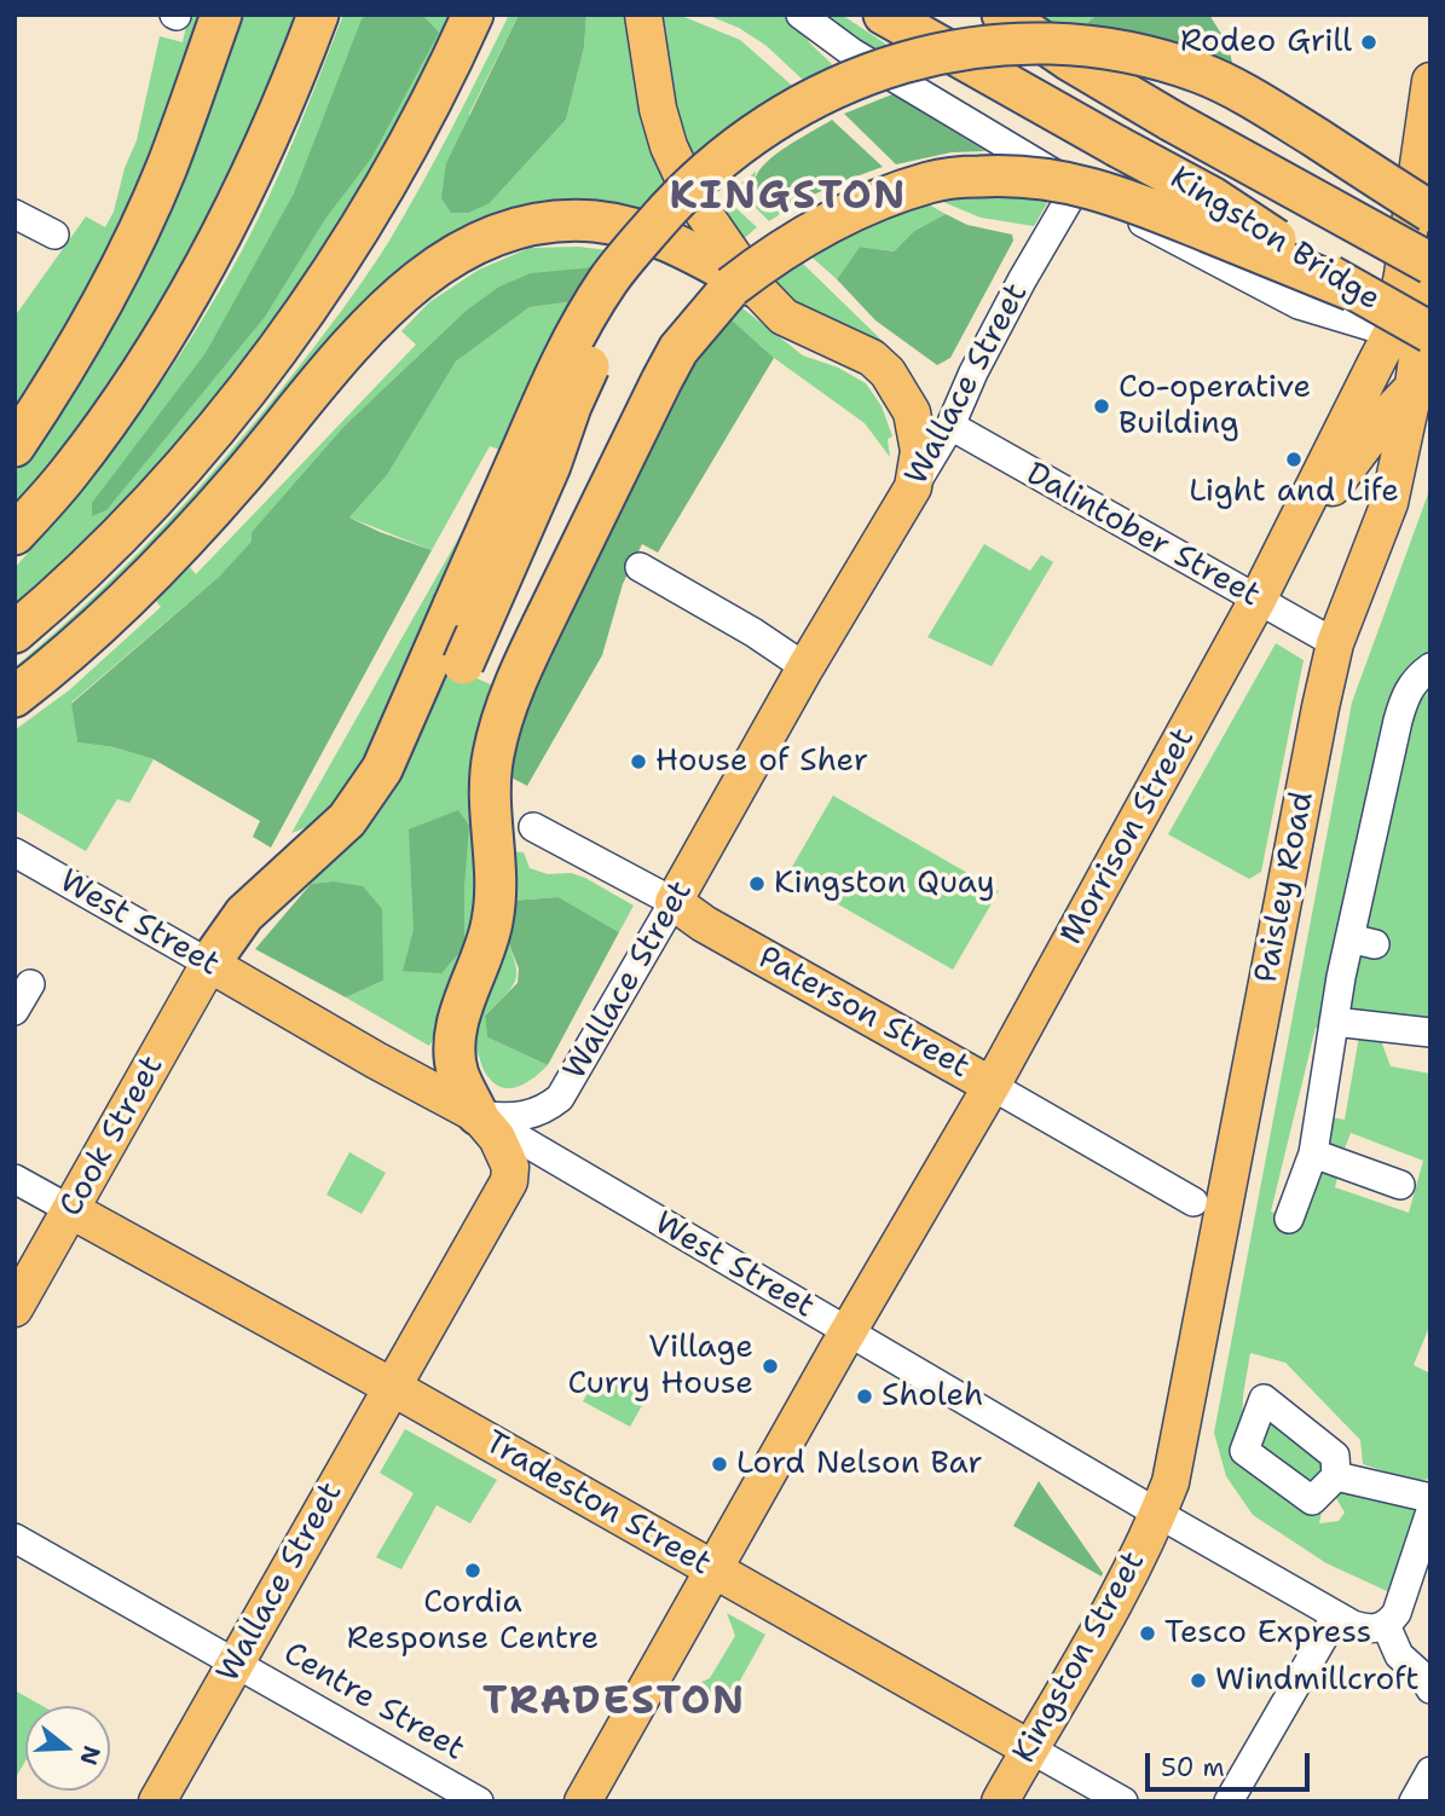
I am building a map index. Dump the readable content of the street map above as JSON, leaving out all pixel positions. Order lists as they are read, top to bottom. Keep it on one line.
{"streets":{"highway":["Kingston Bridge"],"main road":["Wallace Street","Morrison Street","Paisley Road","West Street","Paterson Street","Cook Street","Tradeston Street","Kingston Street"],"street":["Dalintober Street","Centre Street"]},"crossings":[["Kingston Bridge","Morrison Street"],["Kingston Bridge","Paisley Road"],["Wallace Street","Dalintober Street"],["Wallace Street","West Street"],["Wallace Street","Paterson Street"],["Wallace Street","Tradeston Street"],["Wallace Street","Centre Street"],["Dalintober Street","Morrison Street"],["Dalintober Street","Paisley Road"],["Morrison Street","Paisley Road"],["Morrison Street","West Street"],["Morrison Street","Paterson Street"],["Morrison Street","Tradeston Street"],["Paisley Road","West Street"],["Paisley Road","Kingston Street"],["West Street","Cook Street"],["West Street","Kingston Street"],["Cook Street","Tradeston Street"],["Tradeston Street","Kingston Street"]],"districts":["KINGSTON","TRADESTON"],"places":["Rodeo Grill","Co-operative Building","Light and Life","House of Sher","Kingston Quay","Village Curry House","Sholeh","Lord Nelson Bar","Cordia Response Centre","Tesco Express","Windmillcroft"],"scale_bar":"50 m","north":"right"}
